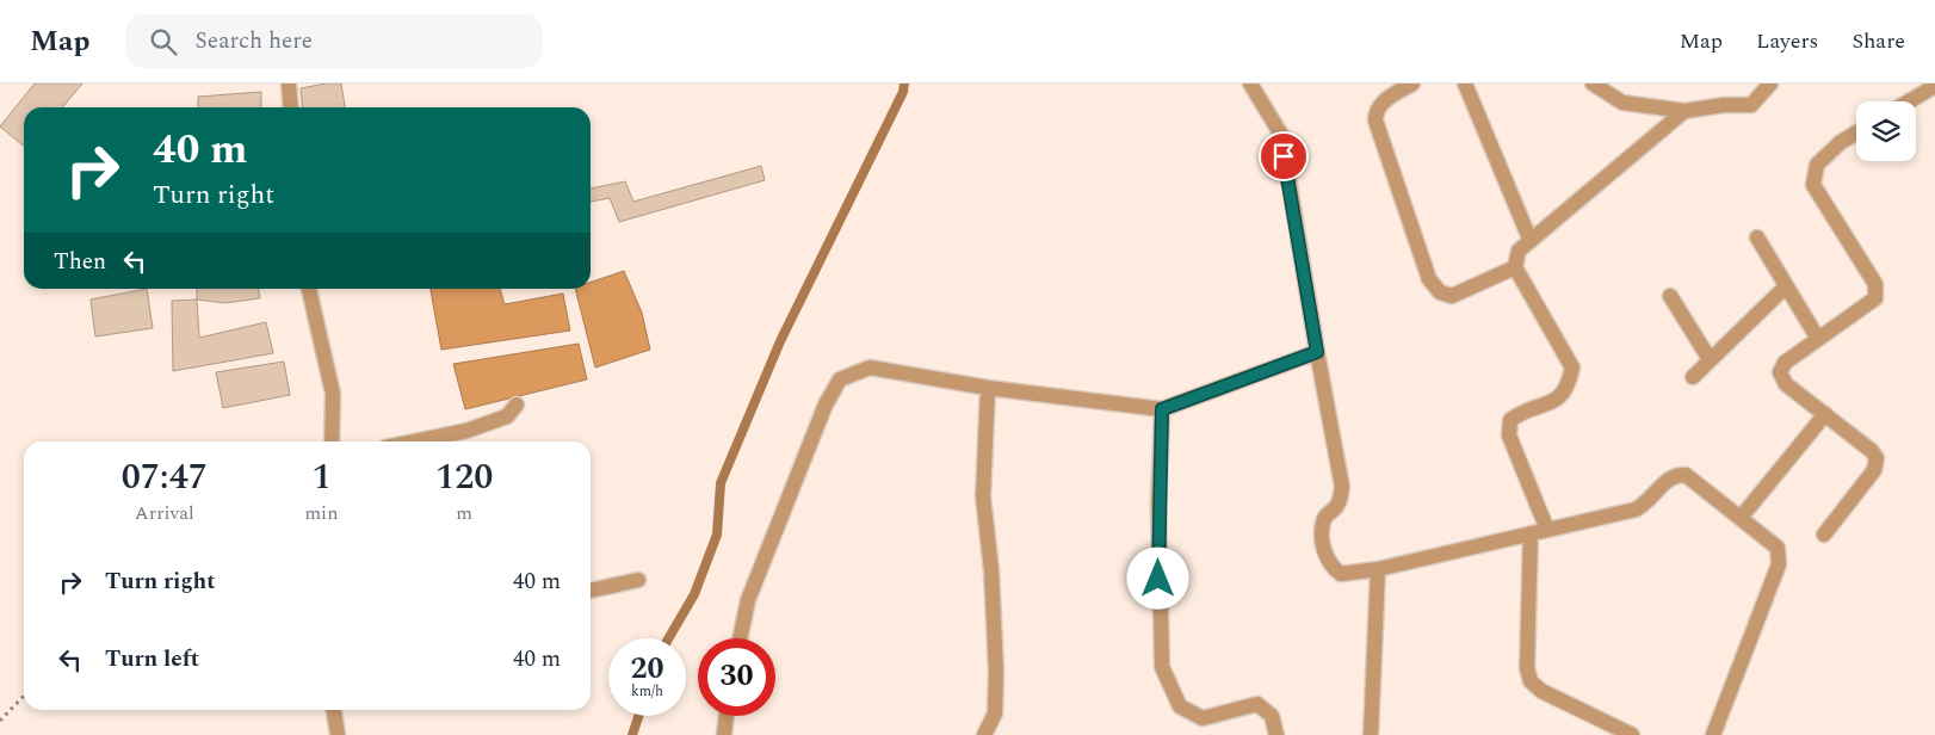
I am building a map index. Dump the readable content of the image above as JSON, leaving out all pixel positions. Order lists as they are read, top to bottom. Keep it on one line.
{"page":{"header":"Map","search":"Search here","nav":["Map","Layers","Share"],"turn":["40 m","Turn right"],"then":"Then","eta":["07:47","Arrival","1","min","120","m"],"list":[{"name":"Turn right","value":"40 m"},{"name":"Turn left","value":"40 m"}],"speed":"20 km/h","limit":"30"}}
